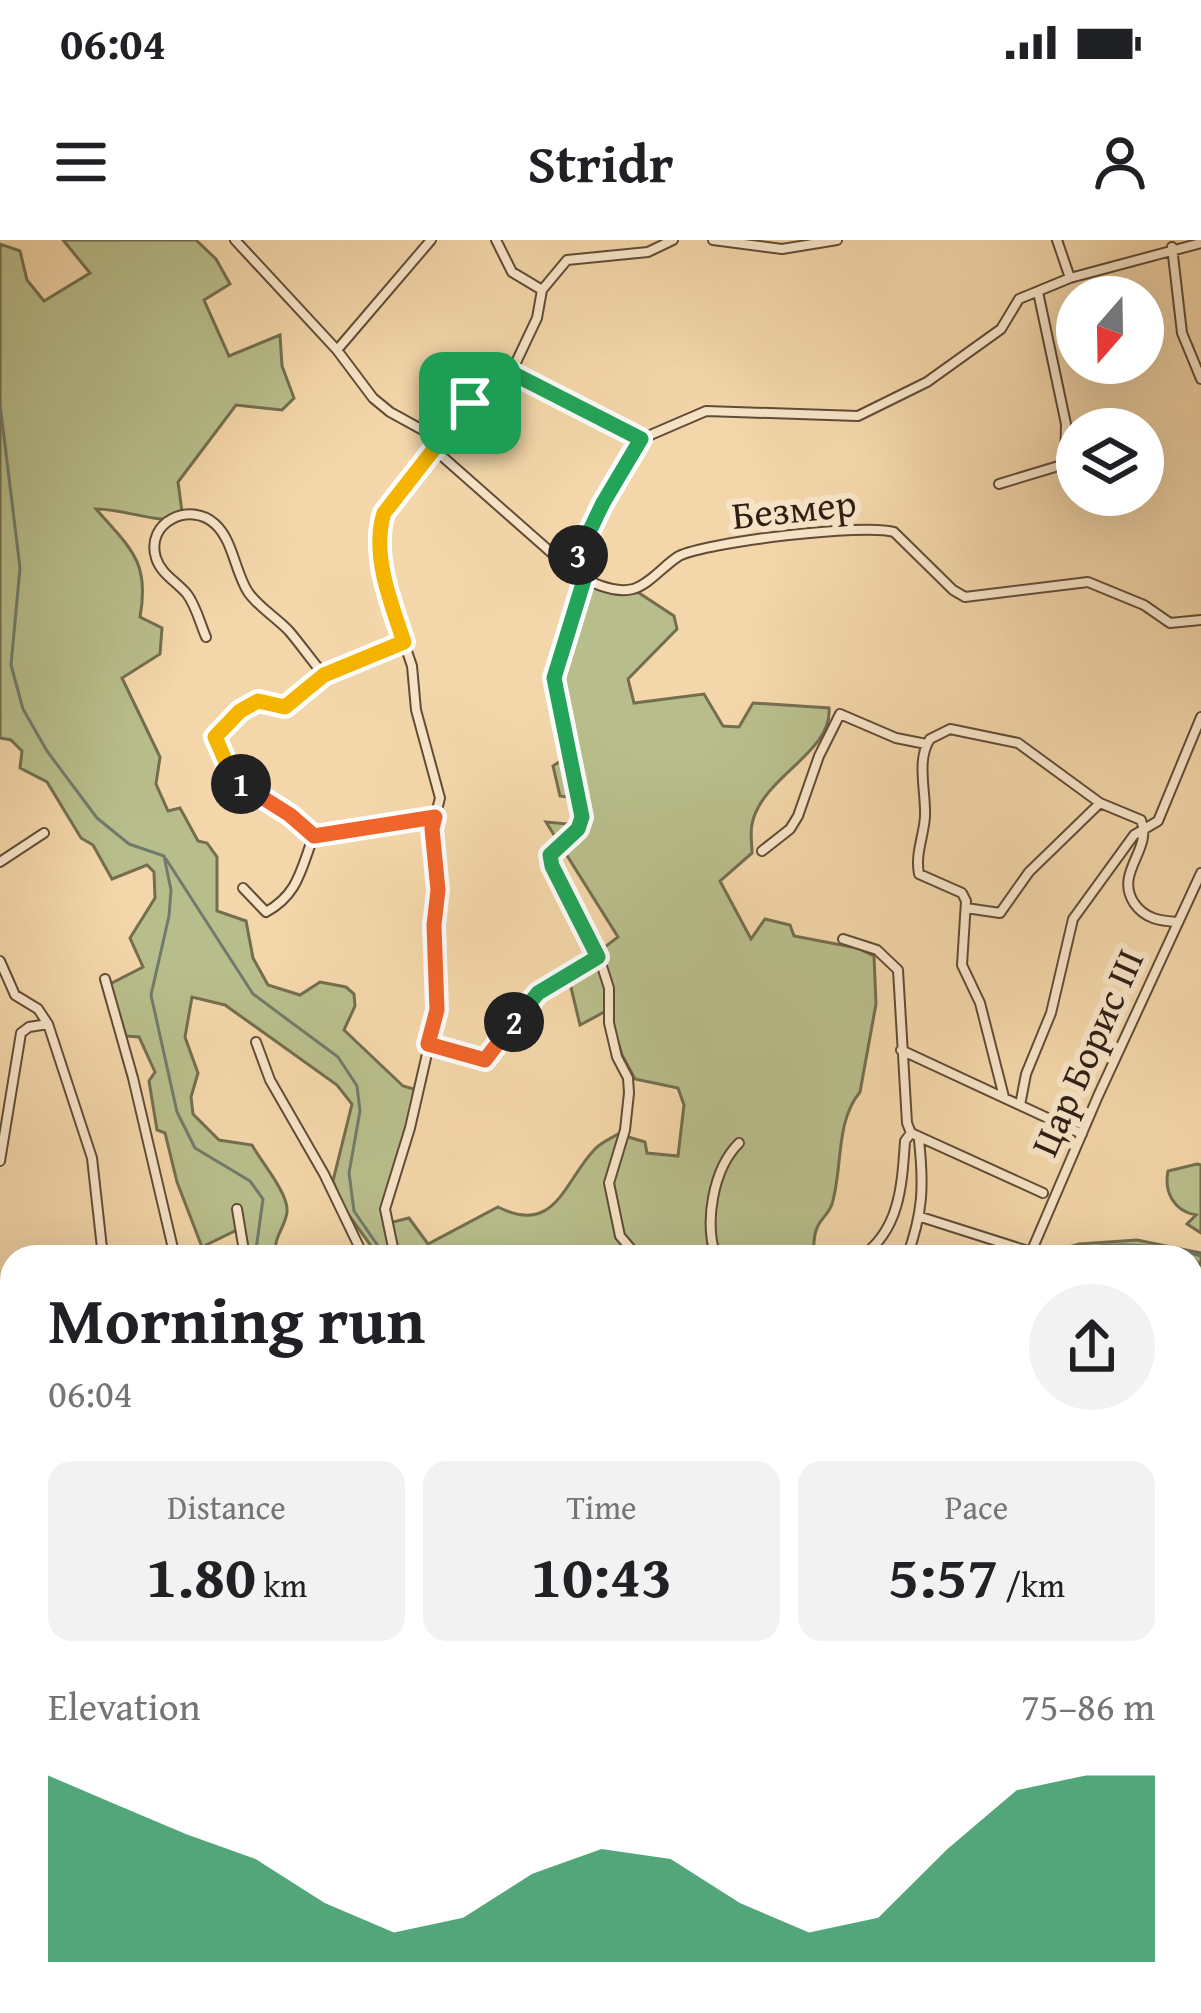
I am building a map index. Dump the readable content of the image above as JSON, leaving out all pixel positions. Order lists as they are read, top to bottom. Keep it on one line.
{"streets":{"street":["Безмер","Цар Борис III"]},"north":"bottom","page":{"status":"06:04","header":"Stridr","pins":["3","1","2"],"heading":["Morning run","06:04"],"stats":[["Distance","1.80 km"],["Time","10:43"],["Pace","5:57 /km"]],"chart":["Elevation","75–86 m"]}}
